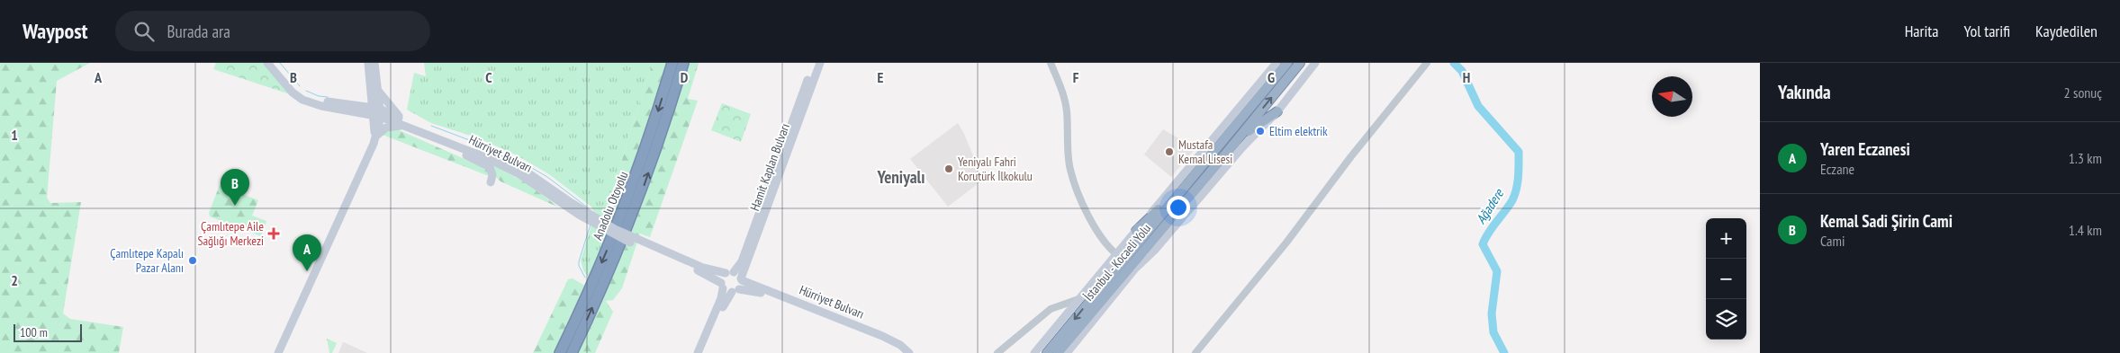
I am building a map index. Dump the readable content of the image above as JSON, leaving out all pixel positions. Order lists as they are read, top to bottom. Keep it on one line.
{"streets":{"highway":["Anadolu Otoyolu","İstanbul - Kocaeli Yolu"],"main road":["Hürriyet Bulvarı","Hamit Kaplan Bulvarı"]},"crossings":[["Hürriyet Bulvarı","Hamit Kaplan Bulvarı"]],"districts":["Yeniyalı"],"water":["Ağadere"],"places":{"other":["Eltim elektrik","Mustafa Kemal Lisesi","Yeniyalı Fahri Korutürk İlkokulu","Çamlıtepe Kapalı Pazar Alanı"],"health":["Çamlıtepe Aile Sağlığı Merkezi"]},"scale_bar":"100 m","north":"left","page":{"header":"Waypost","search":"Burada ara","nav":["Harita","Yol tarifi","Kaydedilen"],"heading":["Yakında","2 sonuç"],"list":[{"mark":"A","name":"Yaren Eczanesi","note":"Eczane","value":"1.3 km"},{"mark":"B","name":"Kemal Sadi Şirin Cami","note":"Cami","value":"1.4 km"}],"pins":["B","A"],"map_buttons":["+","−"],"scale":"100 m"},"grid":{"columns":["A","B","C","D","E","F","G","H"],"rows":["1","2"]}}
